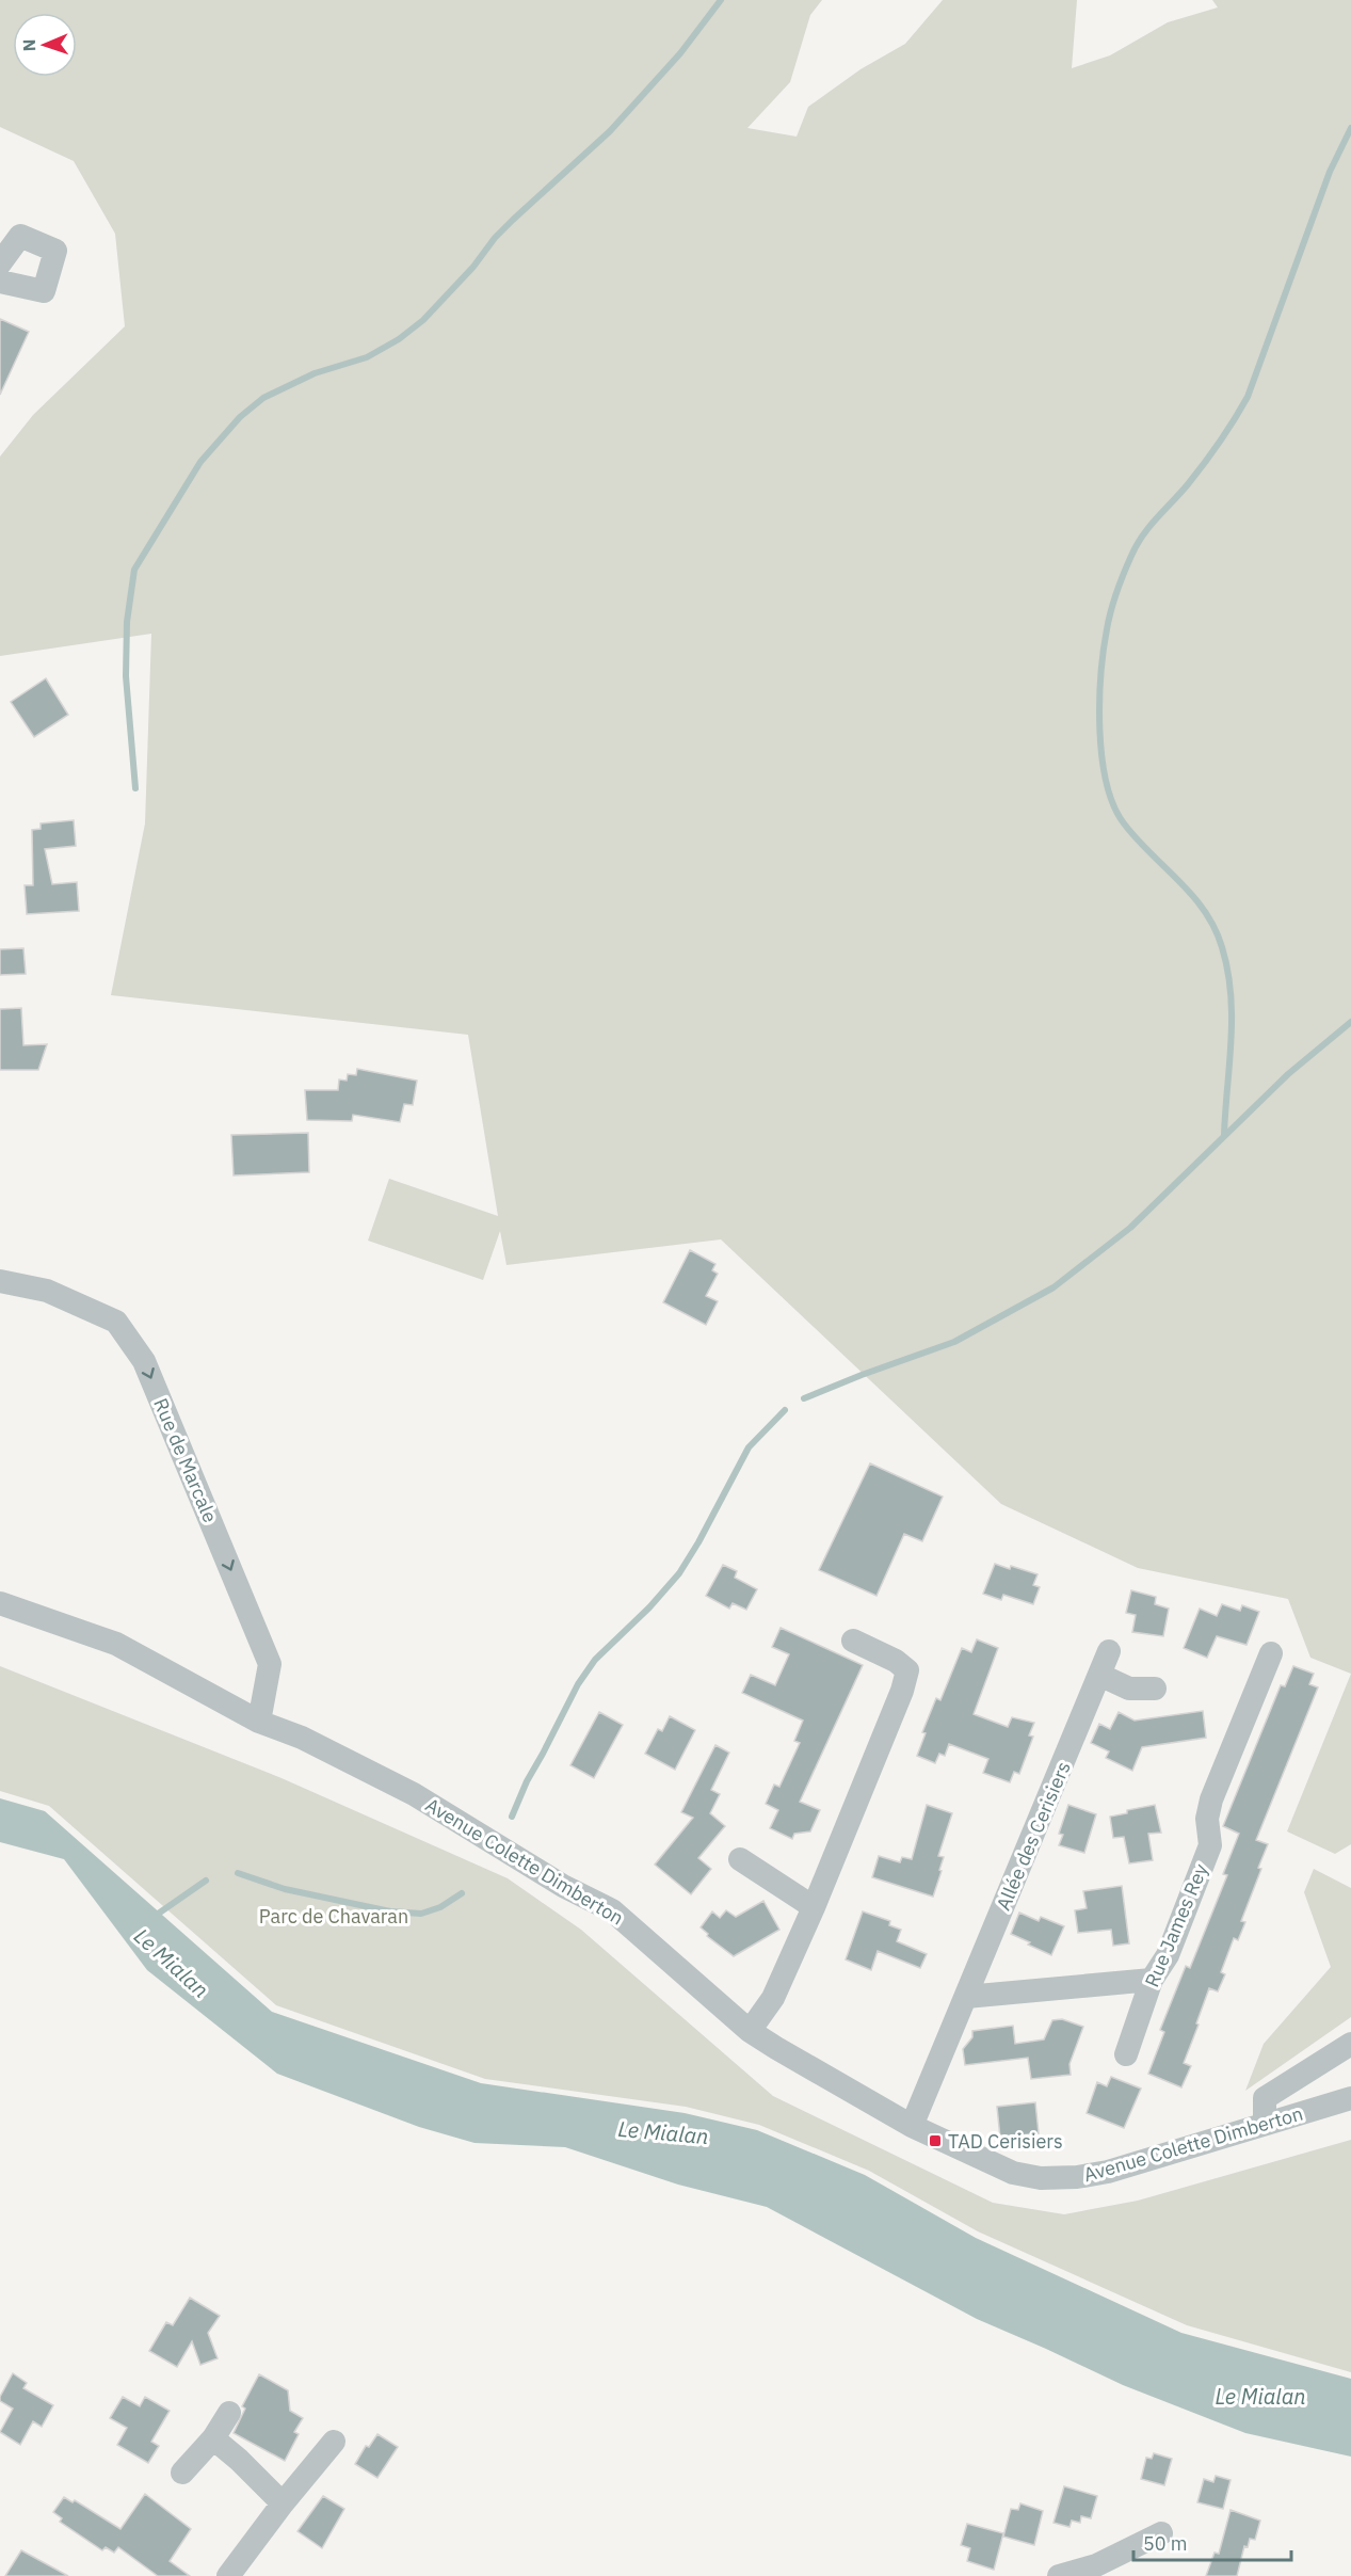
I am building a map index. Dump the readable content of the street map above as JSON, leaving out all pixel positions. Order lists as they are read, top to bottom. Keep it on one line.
{"streets":{"street":["Rue de Marcale","Allée des Cerisiers","Avenue Colette Dimberton","Rue James Rey"]},"crossings":[["Rue de Marcale","Avenue Colette Dimberton"],["Allée des Cerisiers","Avenue Colette Dimberton"]],"one_way":["Rue de Marcale"],"water":["Le Mialan"],"parks":["Parc de Chavaran"],"places":{"transit":["TAD Cerisiers"]},"scale_bar":"50 m","north":"left"}
